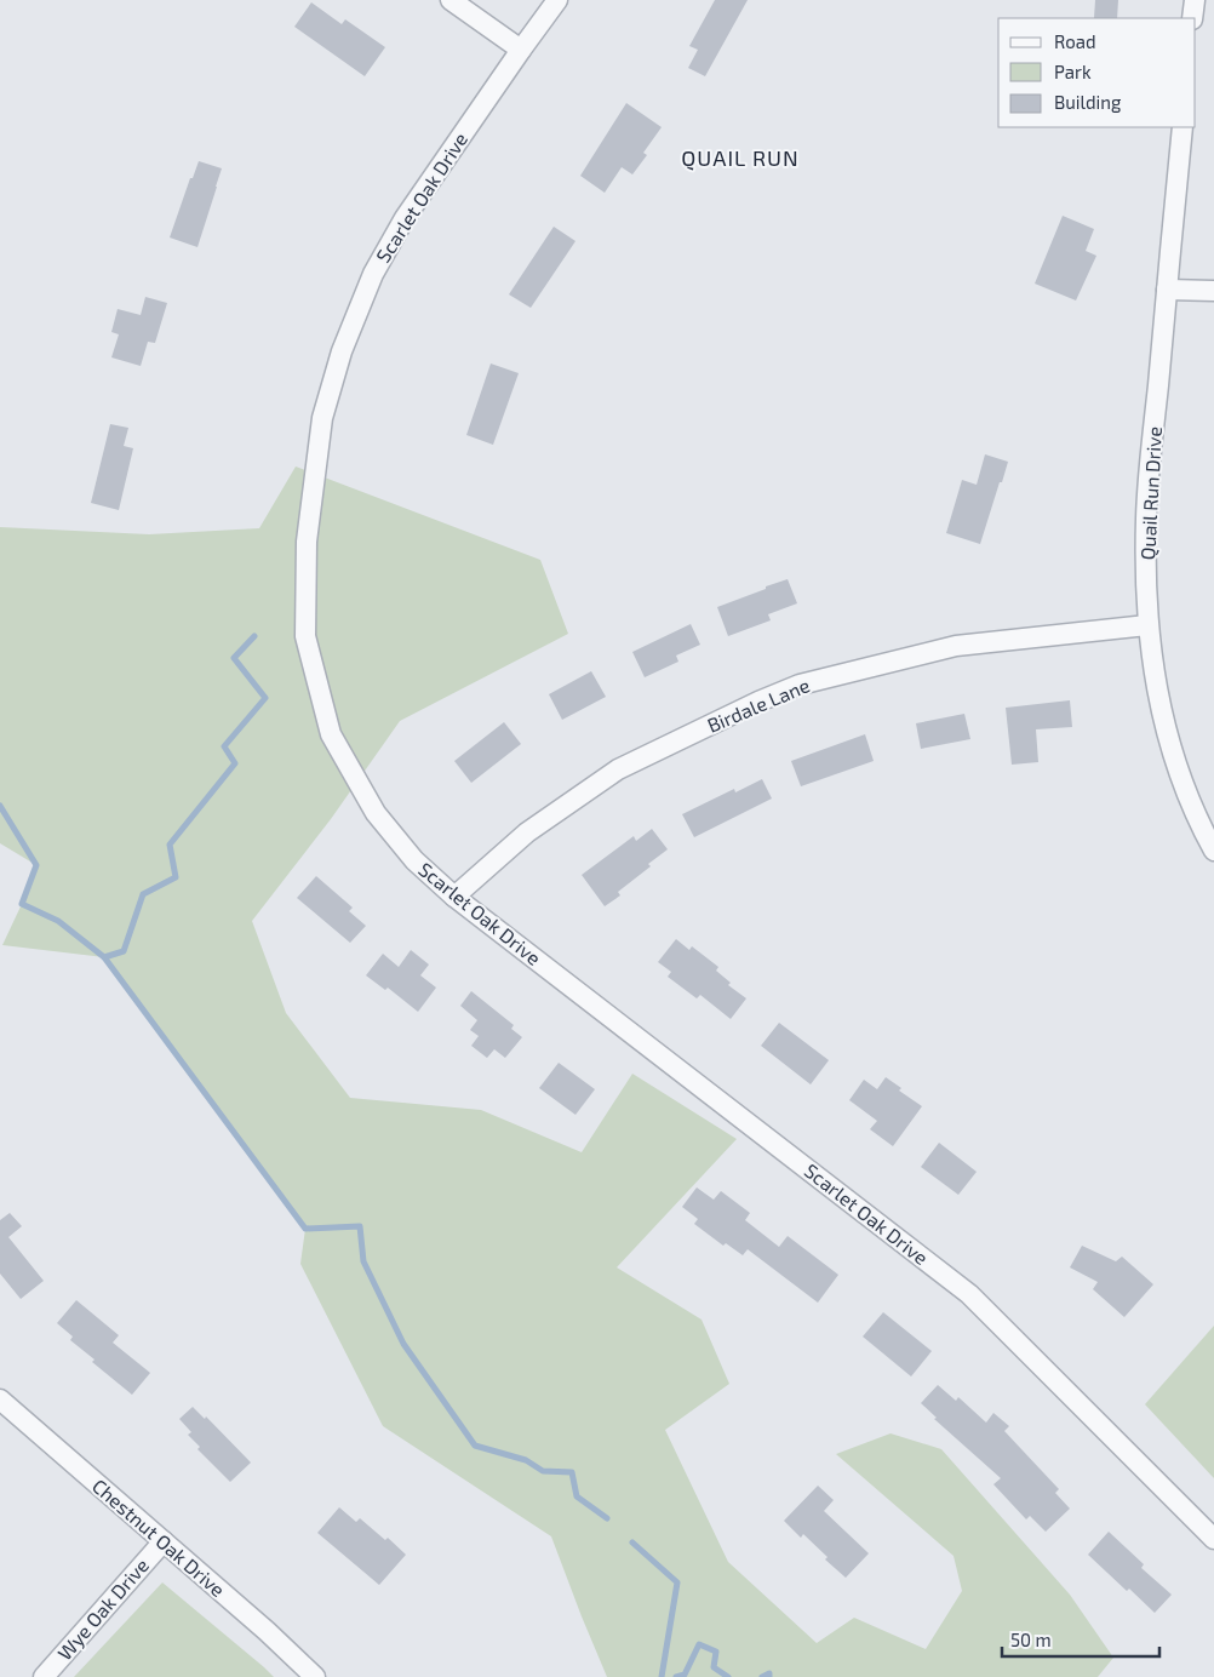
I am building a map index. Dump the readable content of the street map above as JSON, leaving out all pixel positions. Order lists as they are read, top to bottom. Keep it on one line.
{"streets":{"street":["Scarlet Oak Drive","Quail Run Drive","Birdale Lane","Chestnut Oak Drive","Wye Oak Drive"]},"crossings":[["Scarlet Oak Drive","Birdale Lane"],["Quail Run Drive","Birdale Lane"],["Chestnut Oak Drive","Wye Oak Drive"]],"districts":["QUAIL RUN"],"legend":["Road","Park","Building"],"scale_bar":"50 m"}
